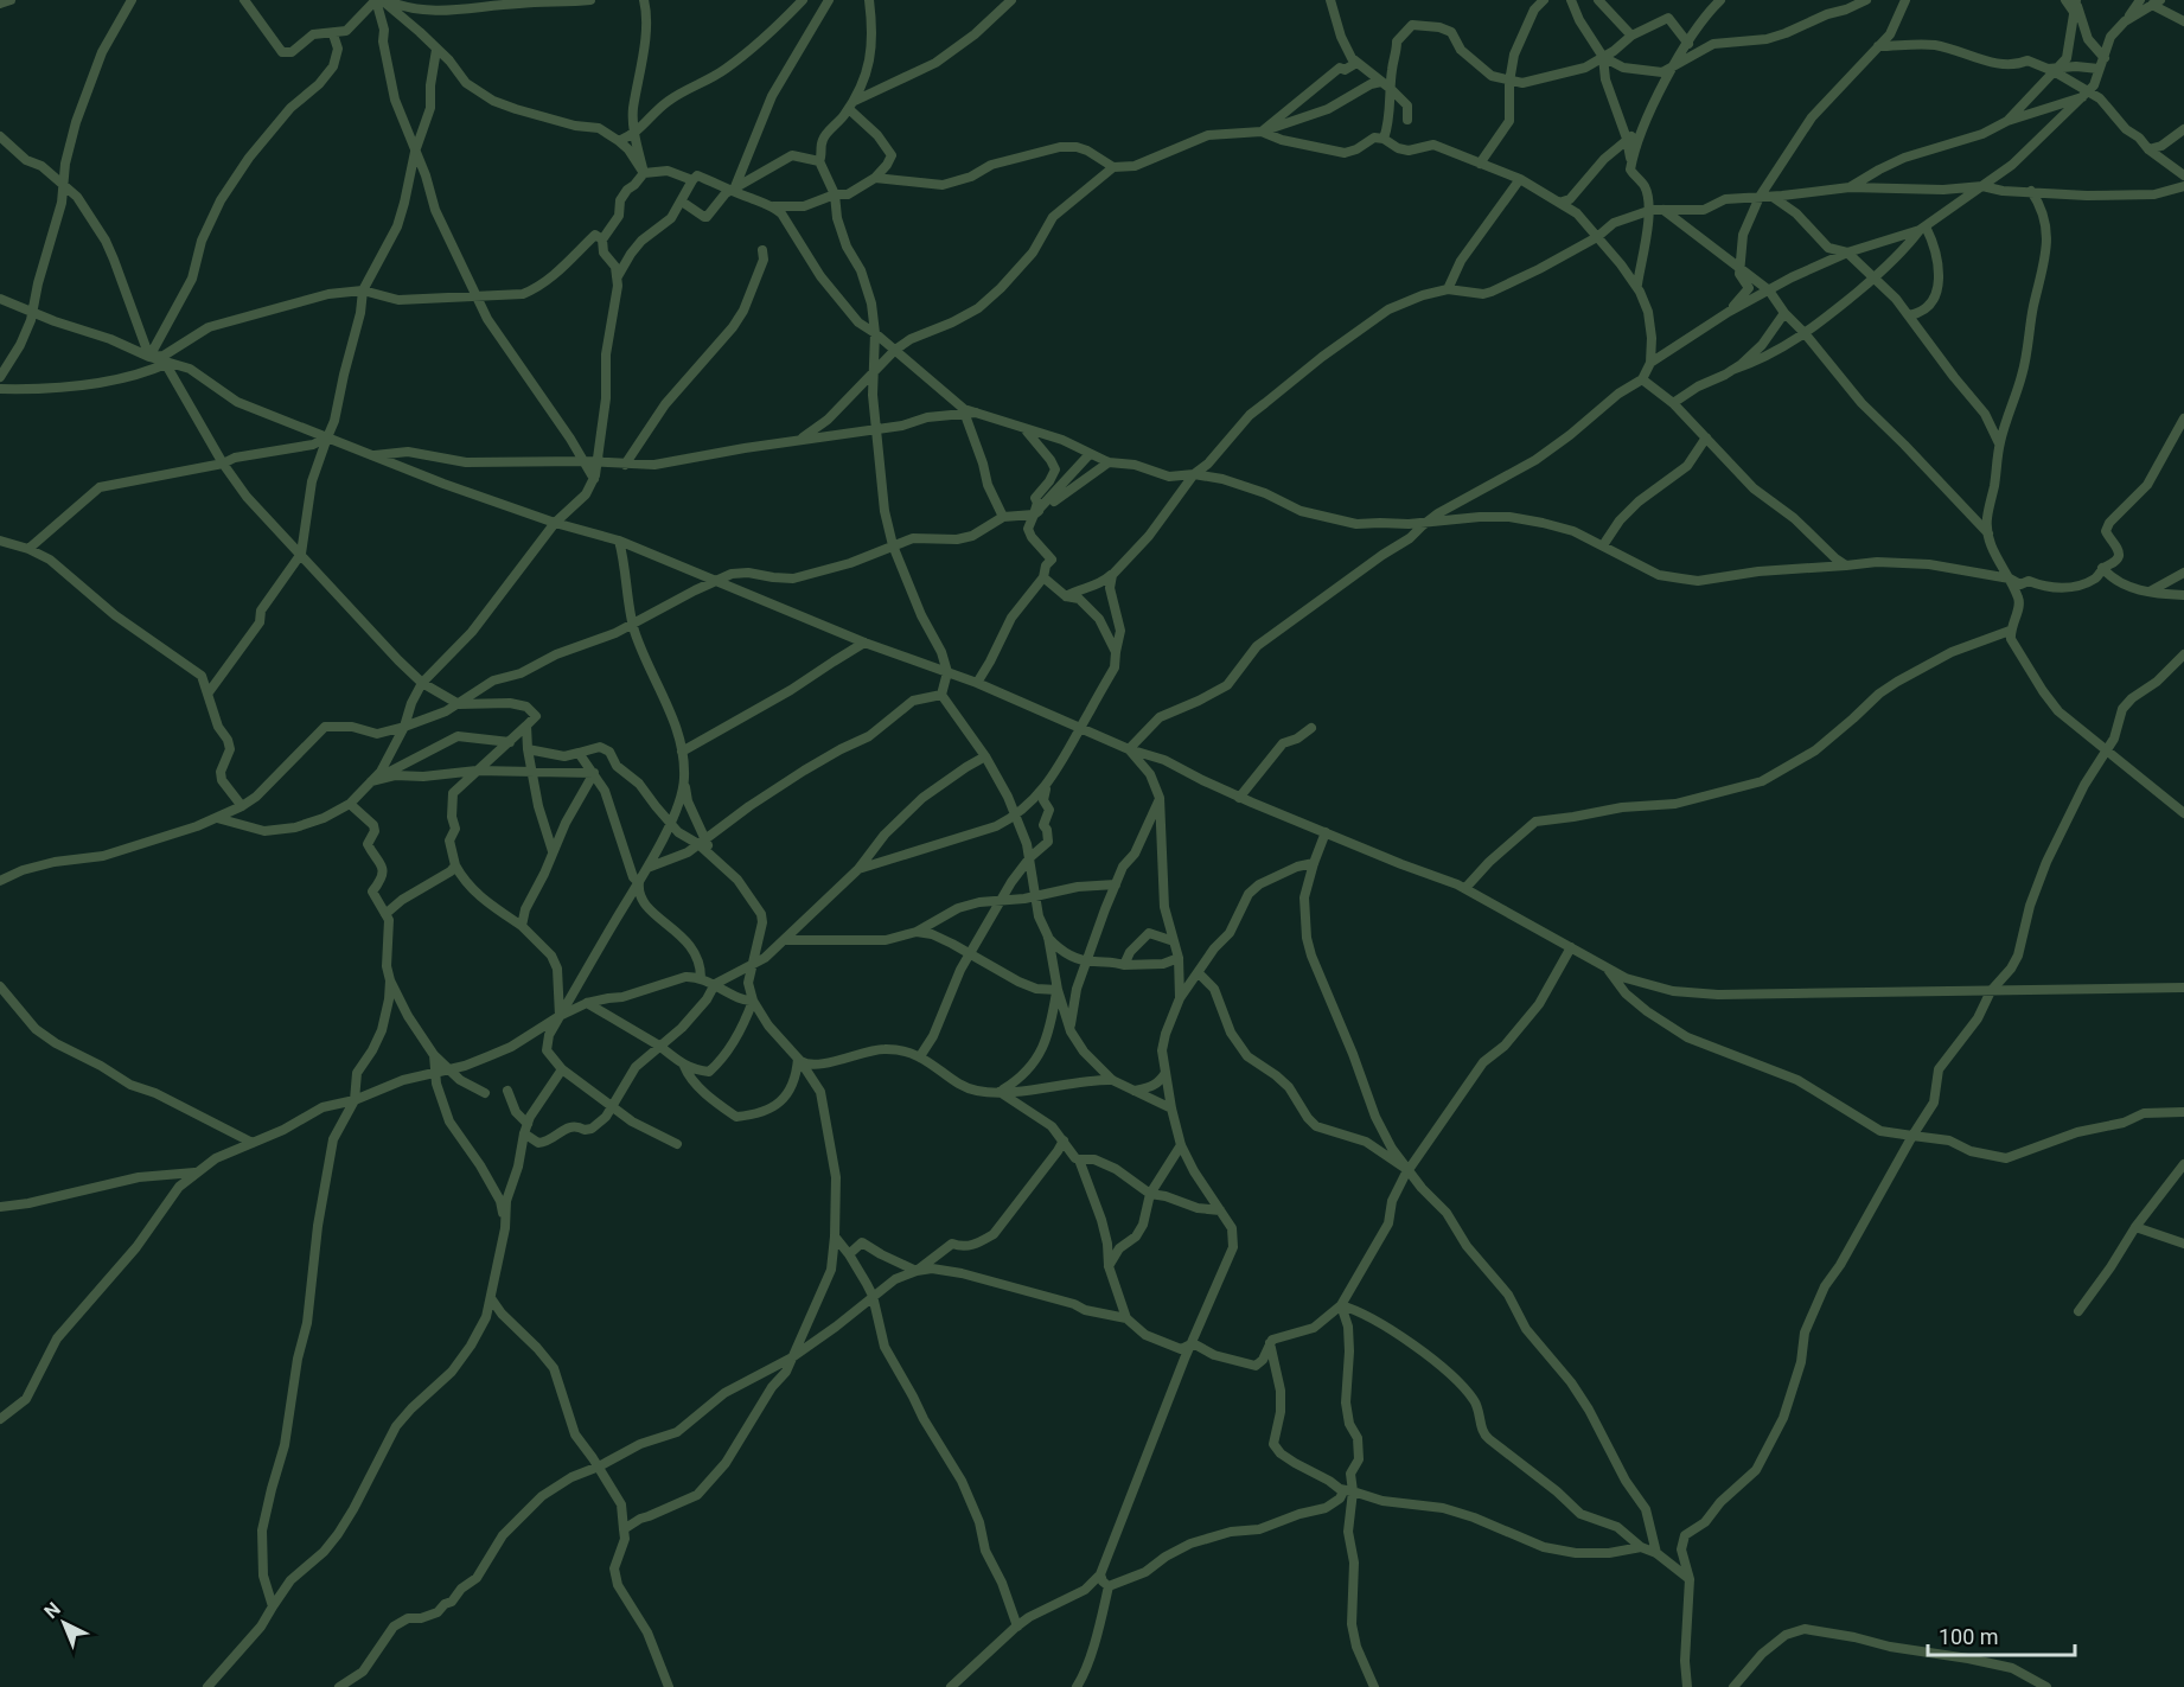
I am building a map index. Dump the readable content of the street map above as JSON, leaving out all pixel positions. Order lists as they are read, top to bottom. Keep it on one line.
{"scale_bar":"100 m","north":"top left"}
